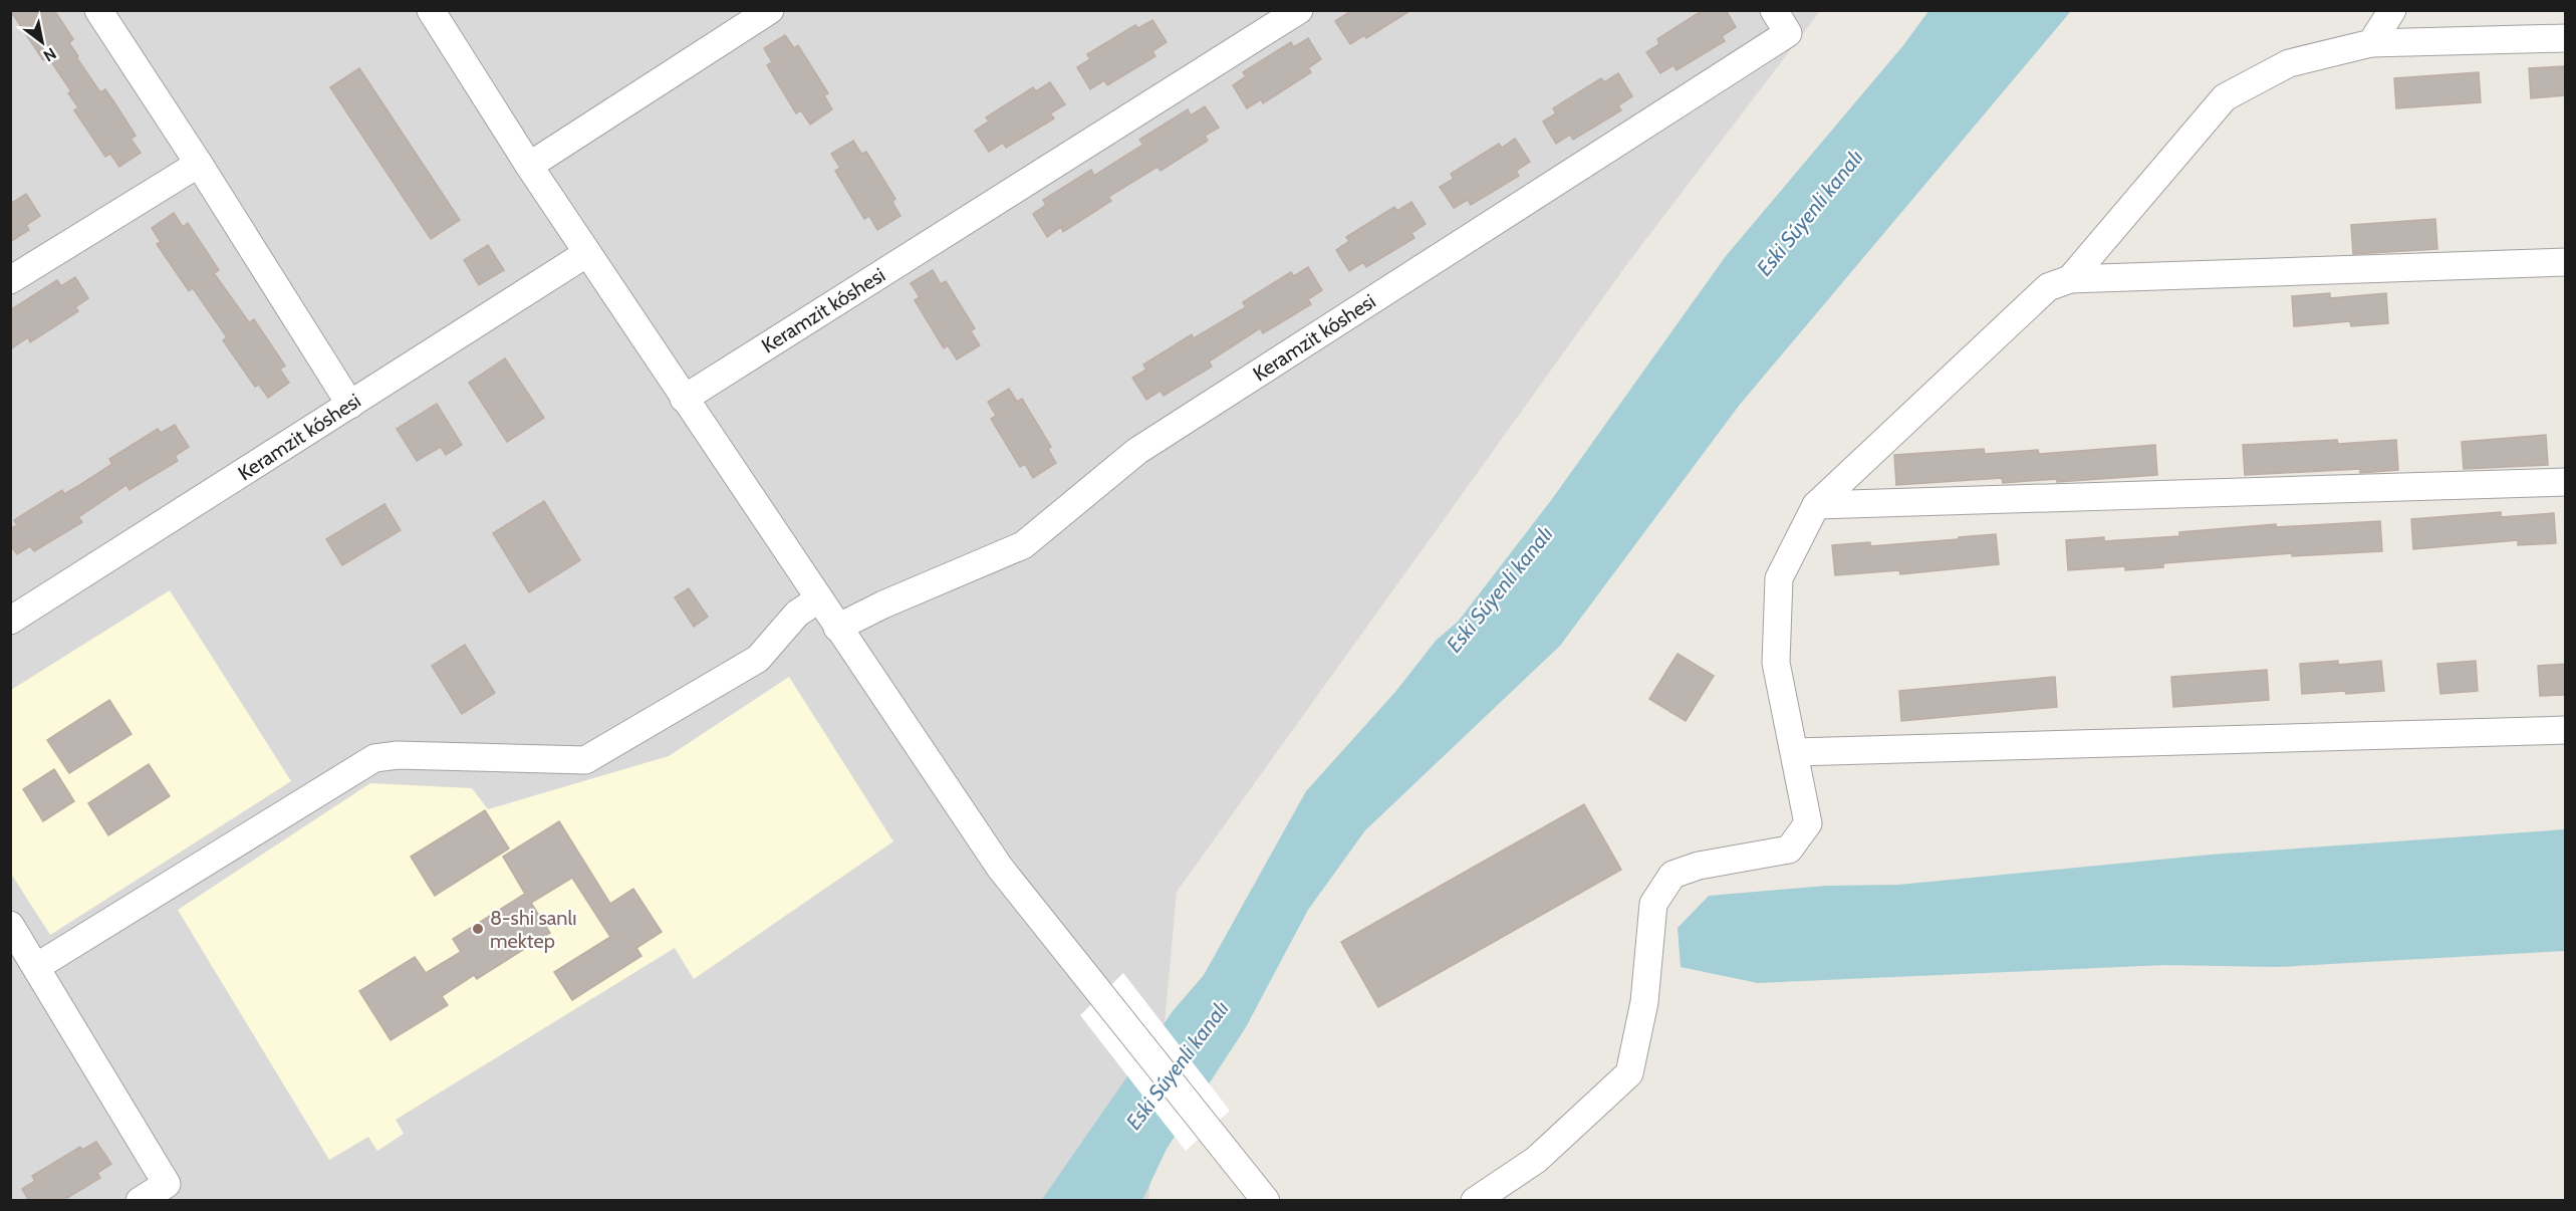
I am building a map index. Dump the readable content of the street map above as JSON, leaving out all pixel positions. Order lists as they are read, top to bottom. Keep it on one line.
{"streets":{"street":["Keramzit kóshesi"]},"water":["Eski Súyenli kanalı"],"places":["8-shi sanlı mektep"],"north":"bottom right"}
